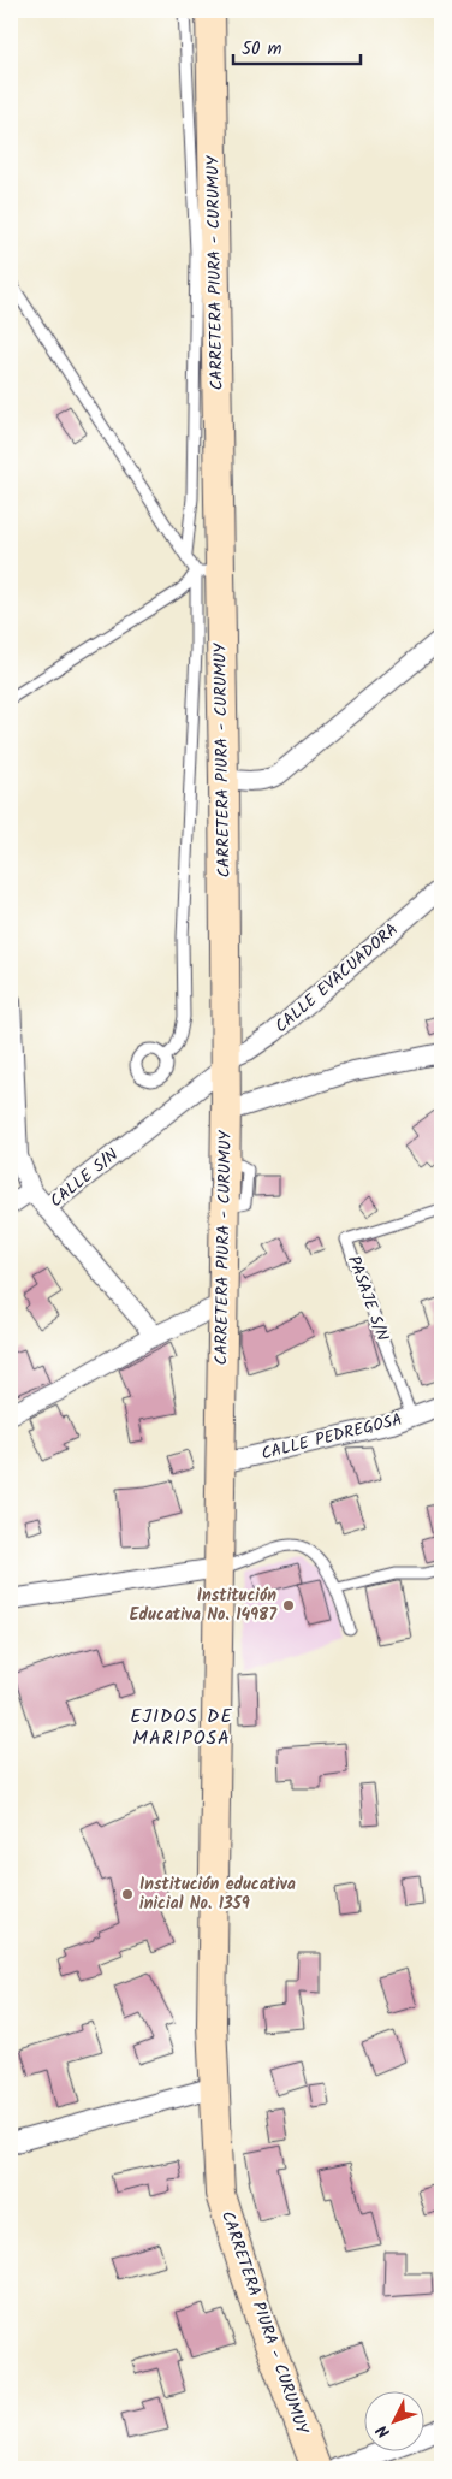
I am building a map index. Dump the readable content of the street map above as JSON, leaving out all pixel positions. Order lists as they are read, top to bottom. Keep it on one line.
{"streets":{"main road":["CARRETERA PIURA - CURUMUY"],"street":["CALLE EVACUADORA","CALLE S/N","CALLE PEDREGOSA"],"lane":["PASAJE S/N"]},"crossings":[["CARRETERA PIURA - CURUMUY","CALLE EVACUADORA"],["CARRETERA PIURA - CURUMUY","CALLE S/N"],["CARRETERA PIURA - CURUMUY","CALLE PEDREGOSA"],["CALLE EVACUADORA","CALLE S/N"],["PASAJE S/N","CALLE PEDREGOSA"]],"districts":["EJIDOS DE MARIPOSA"],"places":["Institución Educativa No. 14987","Institución educativa inicial No. 1359"],"scale_bar":"50 m","north":"bottom left"}
